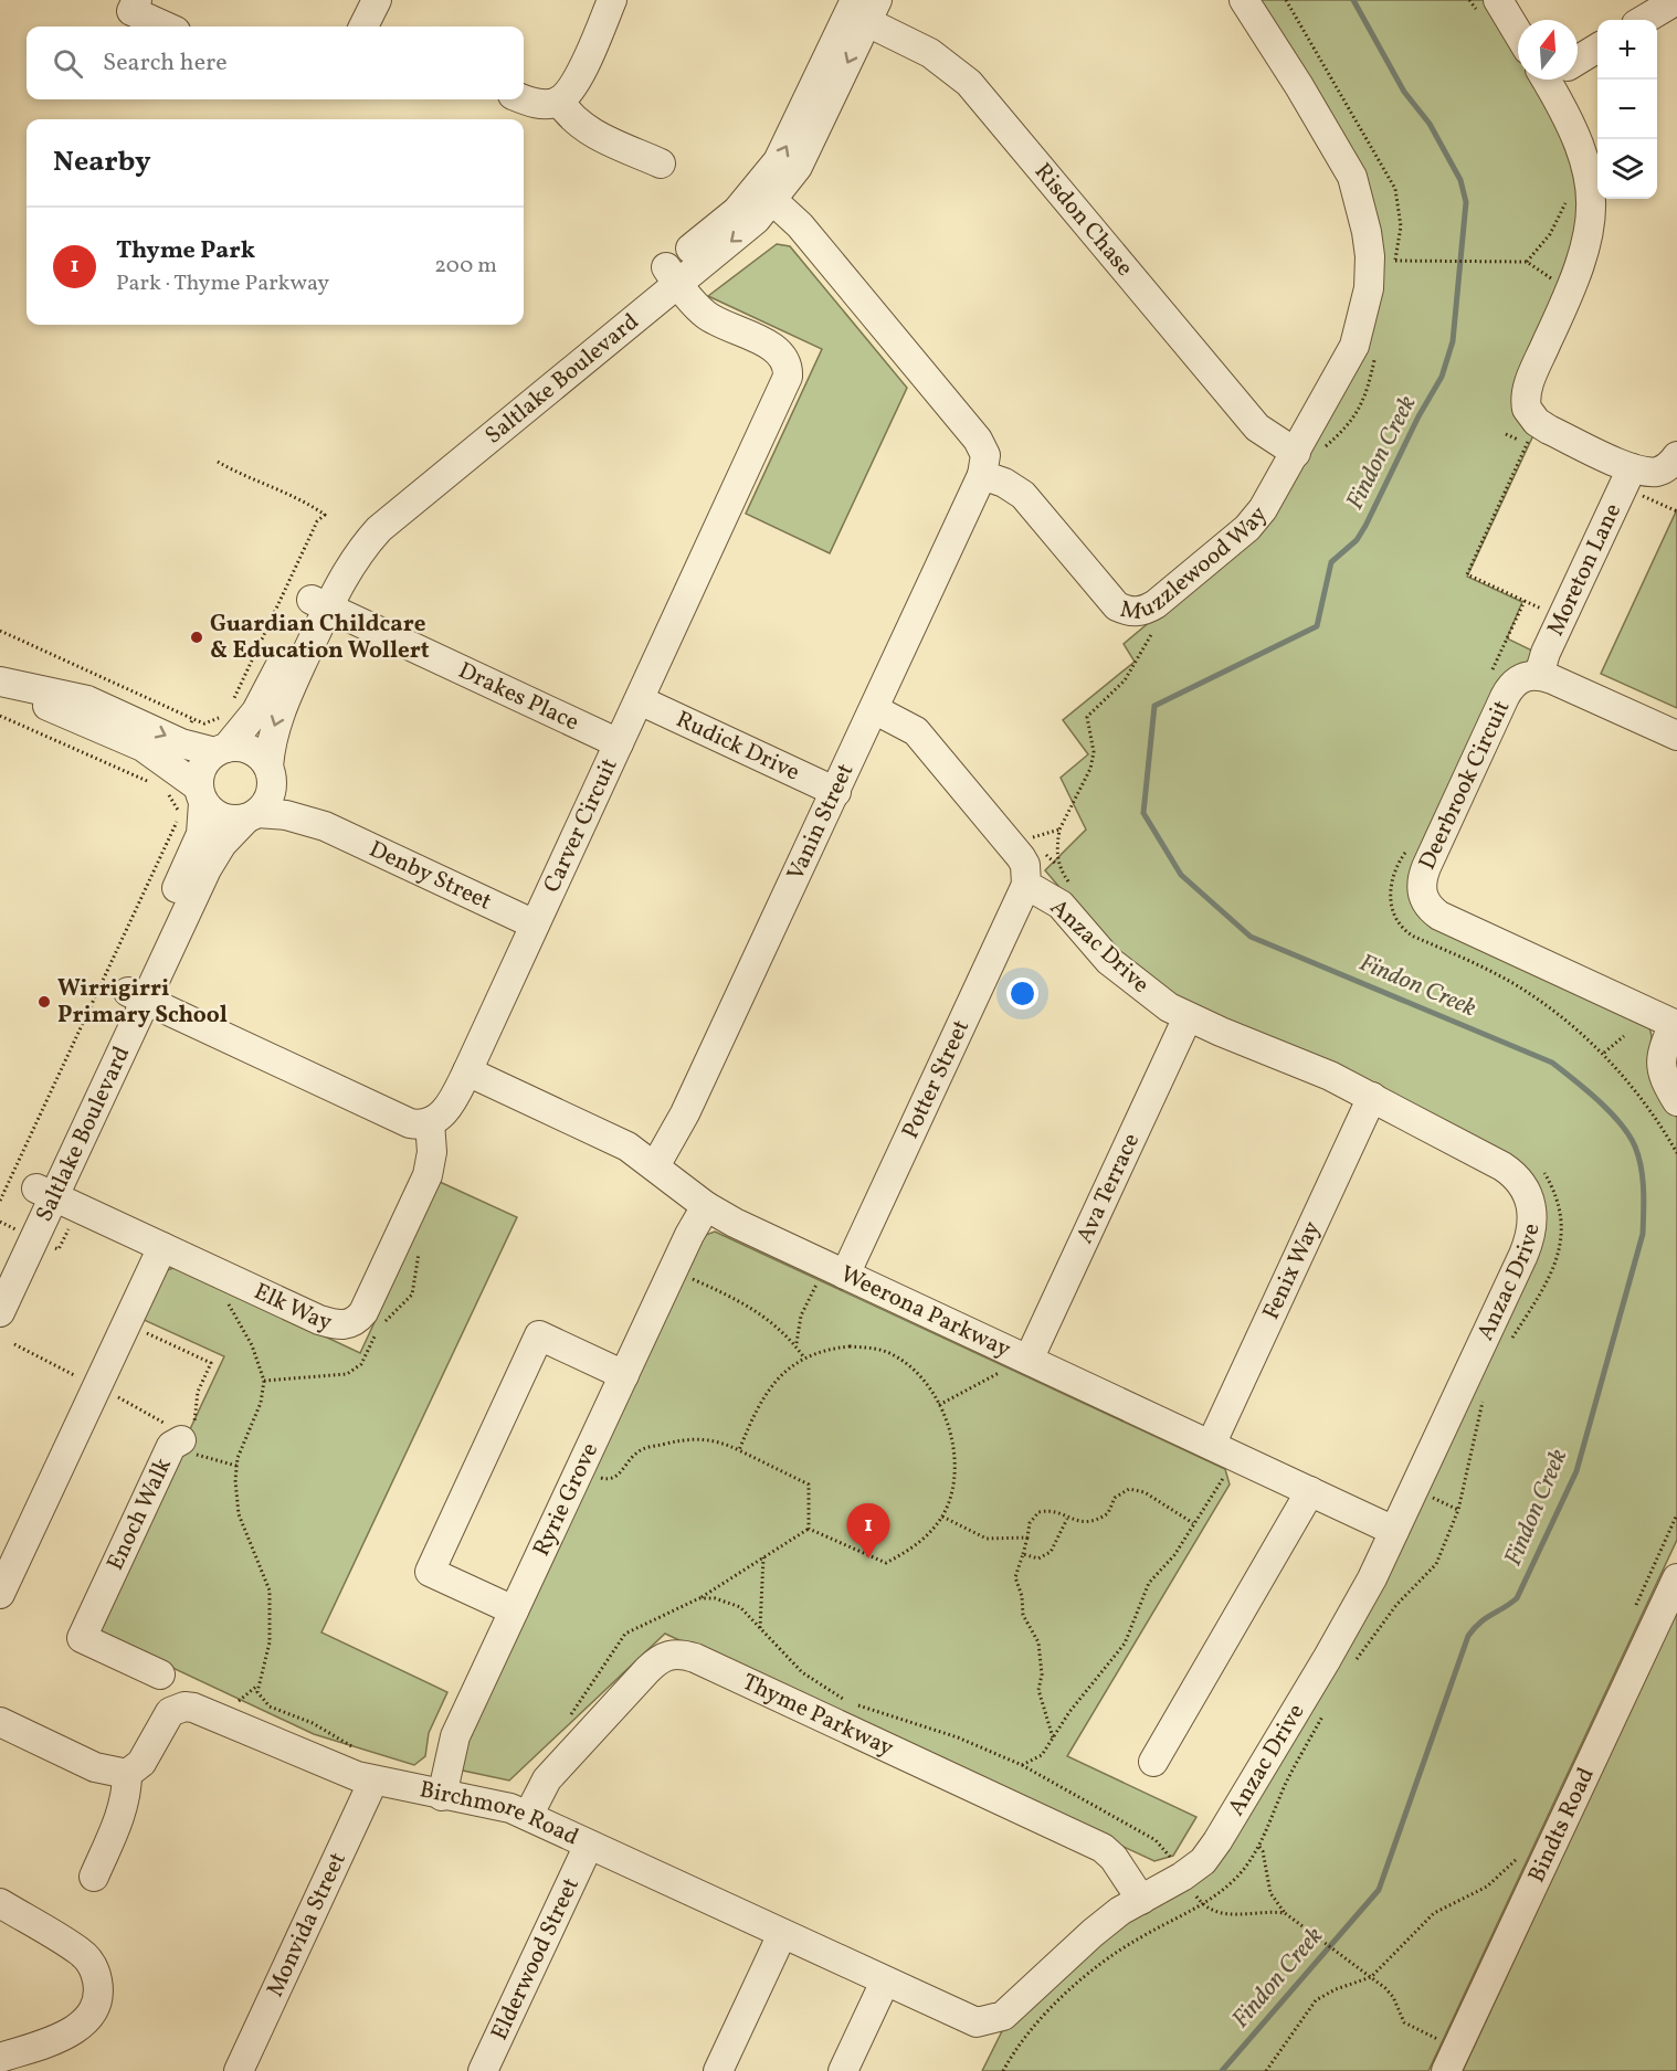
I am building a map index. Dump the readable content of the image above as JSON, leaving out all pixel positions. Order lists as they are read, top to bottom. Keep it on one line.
{"streets":{"street":["Risdon Chase","Saltlake Boulevard","Muzzlewood Way","Moreton Lane","Drakes Place","Rudick Drive","Deerbrook Circuit","Vanin Street","Carver Circuit","Denby Street","Anzac Drive","Potter Street","Ava Terrace","Fenix Way","Elk Way","Weerona Parkway","Ryrie Grove","Enoch Walk","Thyme Parkway","Birchmore Road","Bindts Road","Monvida Street","Elderwood Street"]},"crossings":[["Risdon Chase","Saltlake Boulevard"],["Risdon Chase","Muzzlewood Way"],["Saltlake Boulevard","Drakes Place"],["Saltlake Boulevard","Carver Circuit"],["Saltlake Boulevard","Denby Street"],["Saltlake Boulevard","Elk Way"],["Muzzlewood Way","Vanin Street"],["Moreton Lane","Deerbrook Circuit"],["Drakes Place","Carver Circuit"],["Rudick Drive","Vanin Street"],["Rudick Drive","Carver Circuit"],["Vanin Street","Anzac Drive"],["Vanin Street","Weerona Parkway"],["Carver Circuit","Denby Street"],["Carver Circuit","Elk Way"],["Carver Circuit","Weerona Parkway"],["Anzac Drive","Potter Street"],["Anzac Drive","Ava Terrace"],["Anzac Drive","Fenix Way"],["Anzac Drive","Weerona Parkway"],["Anzac Drive","Thyme Parkway"],["Anzac Drive","Birchmore Road"],["Potter Street","Weerona Parkway"],["Ava Terrace","Weerona Parkway"],["Fenix Way","Weerona Parkway"],["Weerona Parkway","Ryrie Grove"],["Ryrie Grove","Birchmore Road"],["Thyme Parkway","Birchmore Road"],["Birchmore Road","Monvida Street"],["Birchmore Road","Elderwood Street"]],"water":["Findon Creek"],"places":["Guardian Childcare & Education Wollert","Wirrigirri Primary School"],"north":"top","page":{"map_buttons":["+","−"],"search":"Search here","heading":"Nearby","list":[{"mark":"1","name":"Thyme Park","note":"Park · Thyme Parkway","value":"200 m"}],"pins":"1"}}
